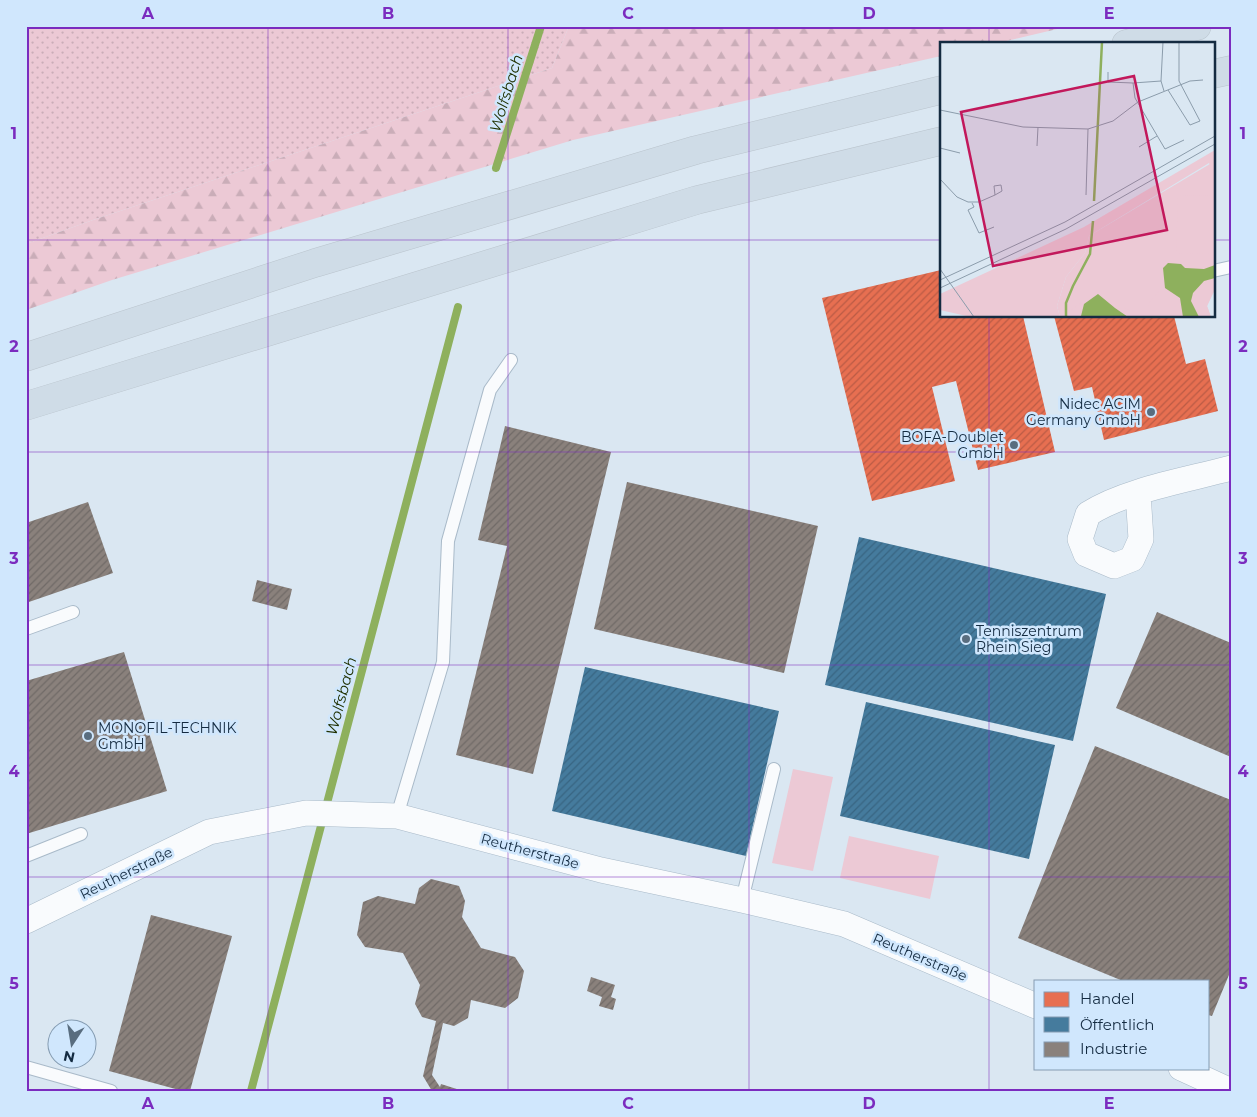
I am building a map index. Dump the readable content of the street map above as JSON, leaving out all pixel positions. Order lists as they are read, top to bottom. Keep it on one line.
{"streets":{"street":["Reutherstraße"]},"water":["Wolfsbach"],"places":["Nidec ACIM Germany GmbH","BOFA-Doublet GmbH","Tenniszentrum Rhein Sieg","MONOFIL-TECHNIK GmbH"],"legend":["Handel","Öffentlich","Industrie"],"north":"bottom","grid":{"columns":["A","B","C","D","E"],"rows":["1","2","3","4","5"]}}
